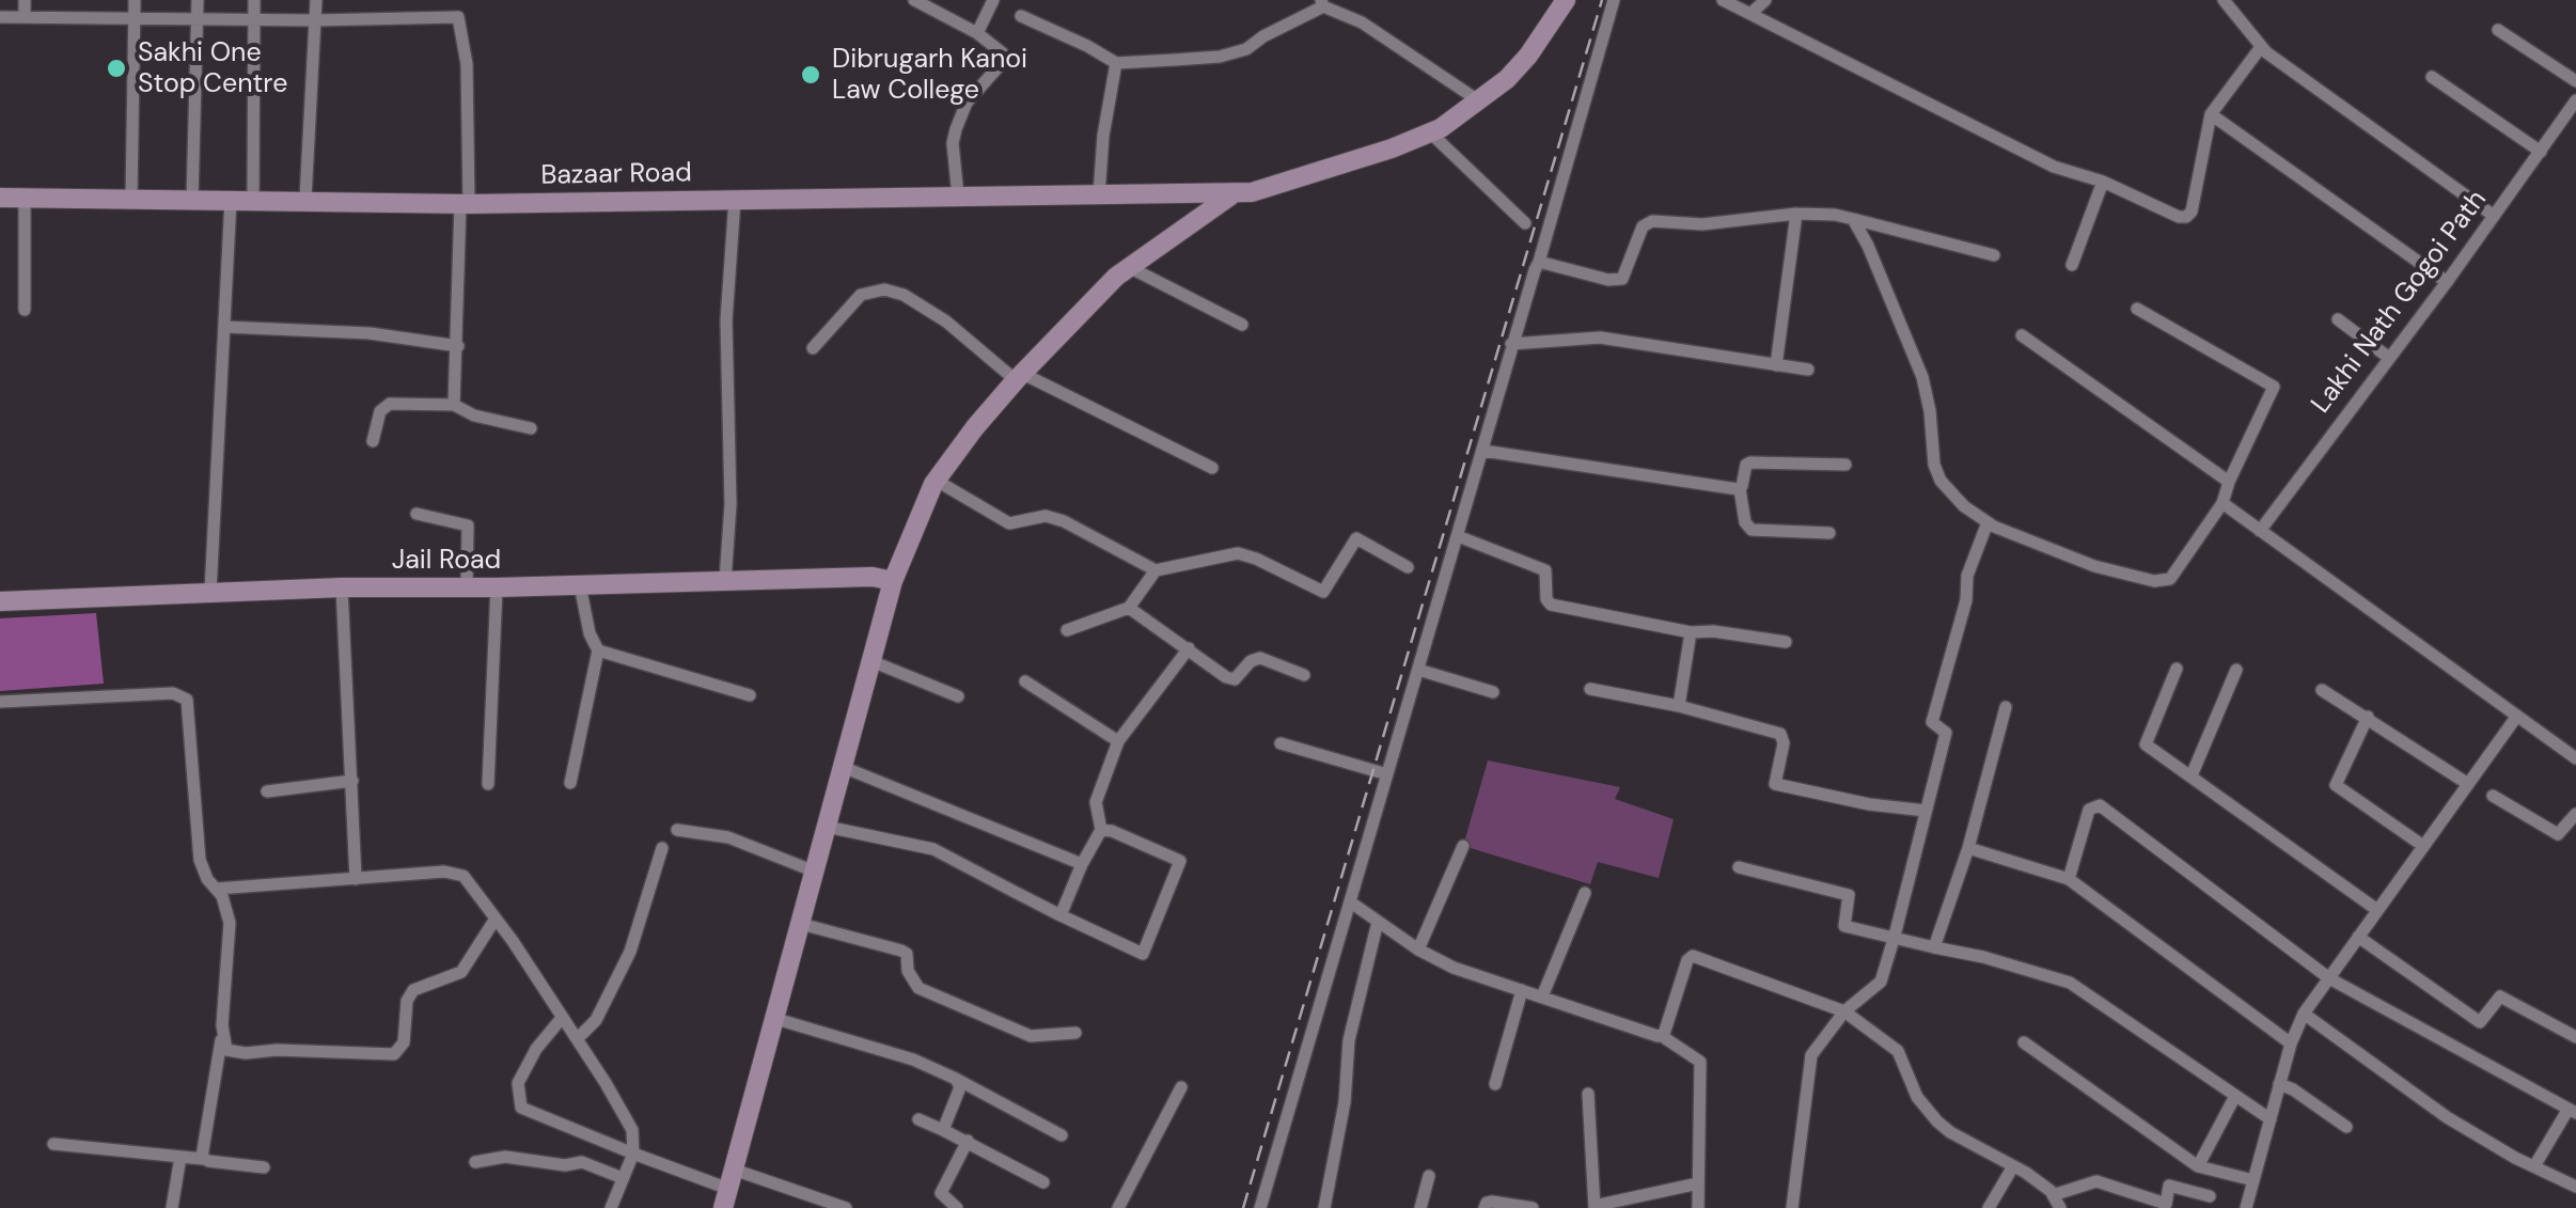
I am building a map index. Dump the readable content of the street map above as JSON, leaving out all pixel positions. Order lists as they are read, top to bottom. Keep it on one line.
{"streets":{"street":["Bazaar Road","Lakhi Nath Gogoi Path","Jail Road"]},"places":["Sakhi One Stop Centre","Dibrugarh Kanoi Law College"]}
